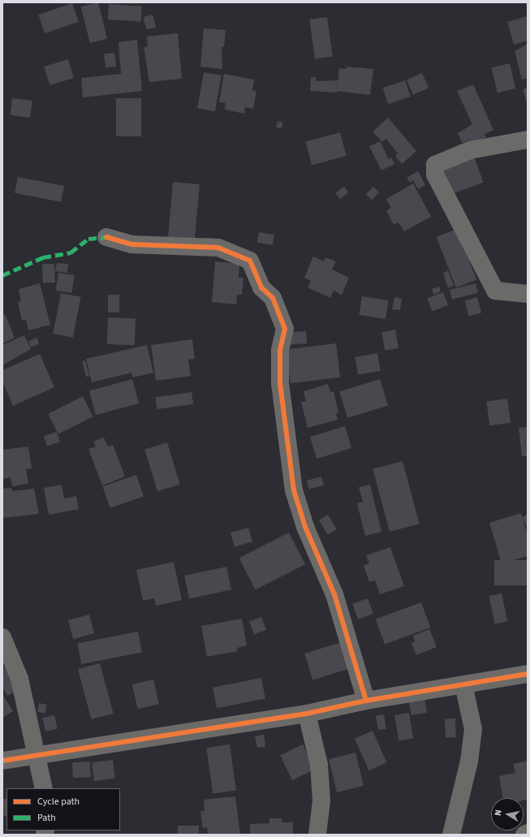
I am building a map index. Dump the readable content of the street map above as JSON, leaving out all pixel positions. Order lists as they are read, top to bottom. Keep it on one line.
{"legend":["Cycle path","Path"],"north":"left"}
